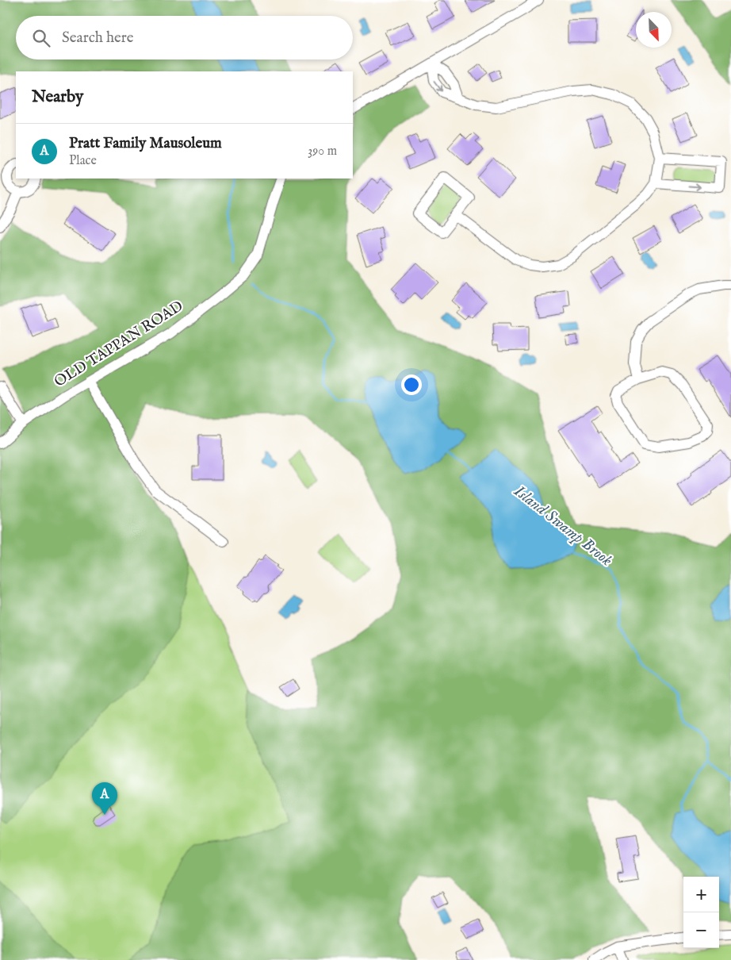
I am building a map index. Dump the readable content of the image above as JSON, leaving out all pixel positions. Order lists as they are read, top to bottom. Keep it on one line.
{"streets":{"street":["OLD TAPPAN ROAD"]},"water":["Island Swamp Brook"],"north":"bottom right","page":{"search":"Search here","heading":"Nearby","list":[{"mark":"A","name":"Pratt Family Mausoleum","note":"Place","value":"390 m"}],"pins":"A","map_buttons":["+","−"]}}
